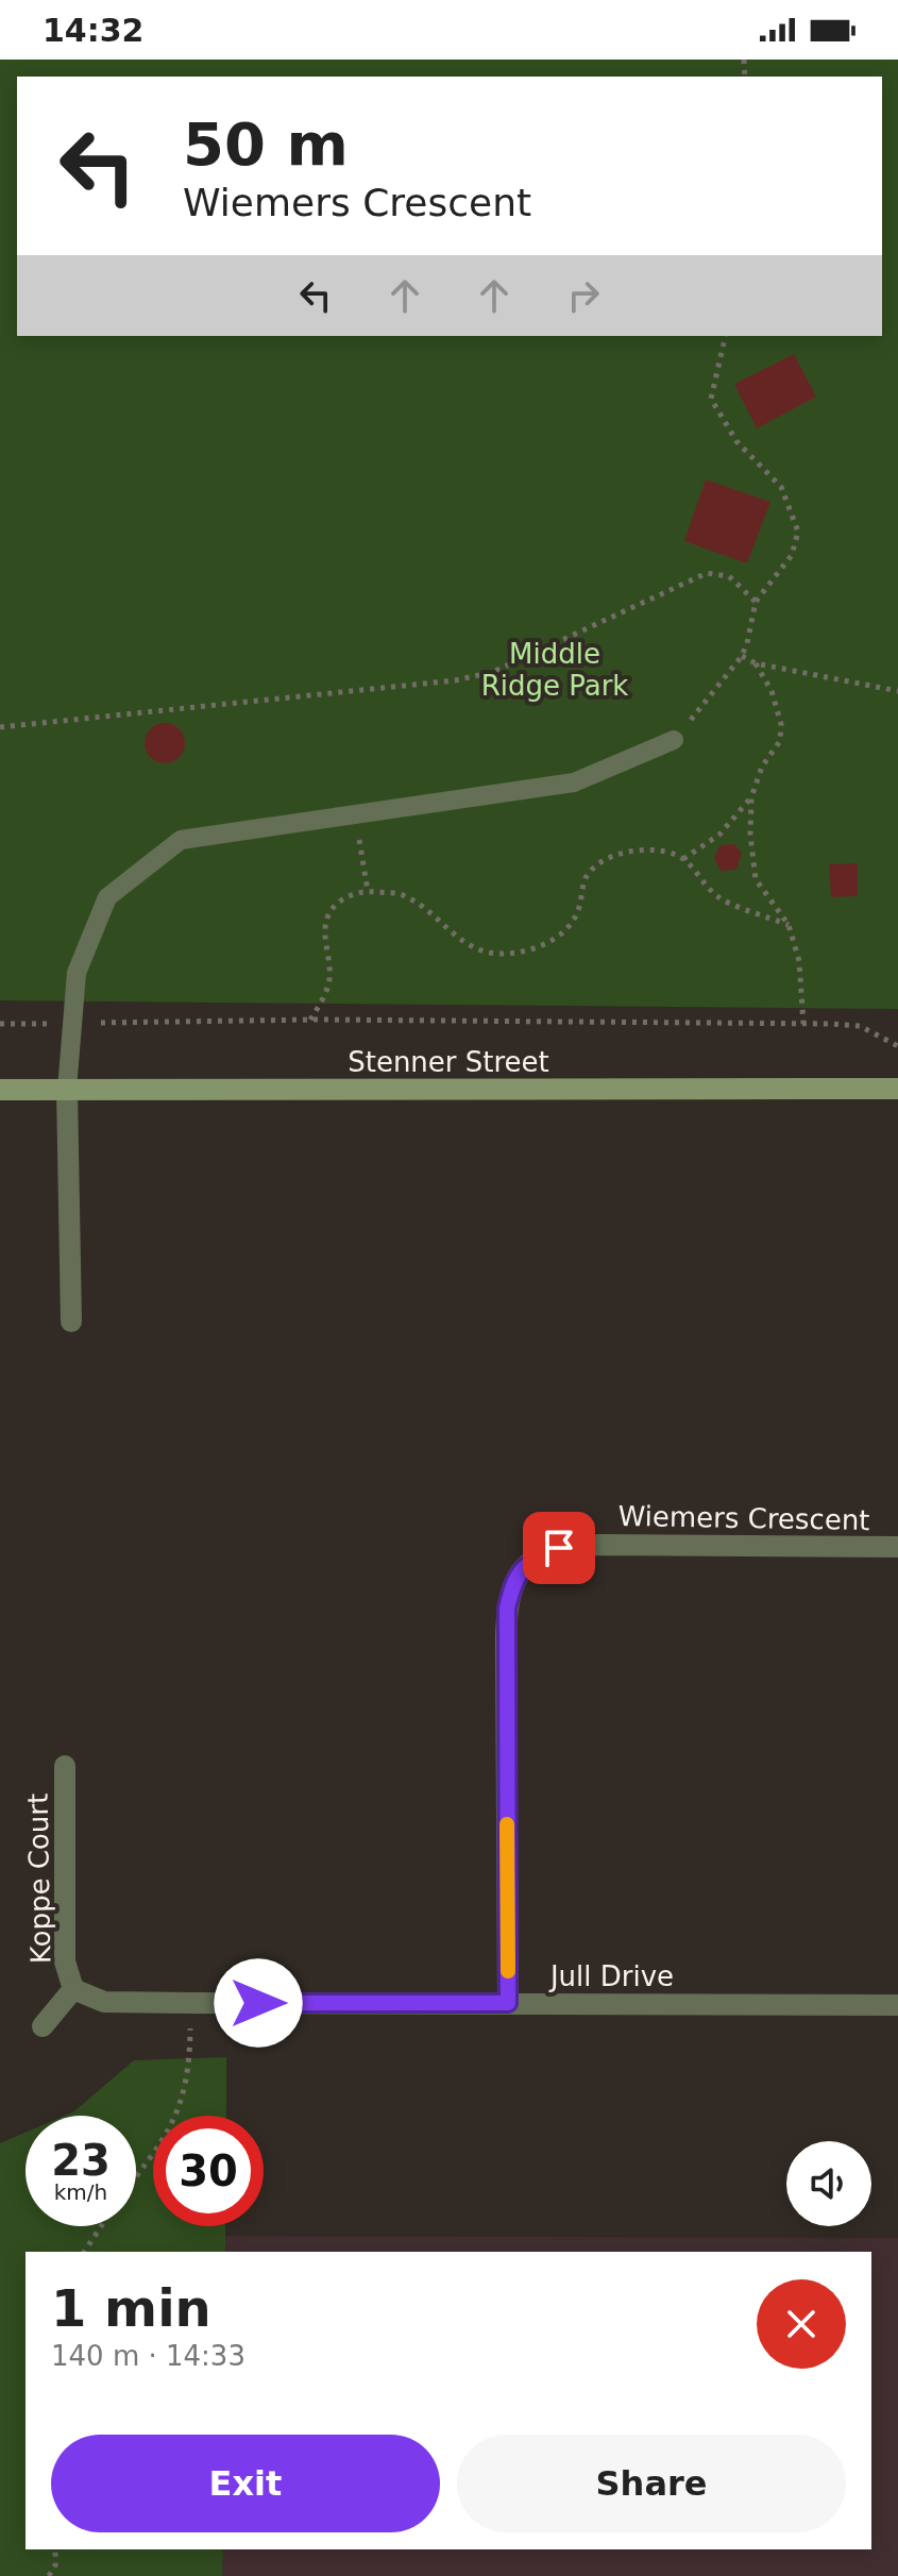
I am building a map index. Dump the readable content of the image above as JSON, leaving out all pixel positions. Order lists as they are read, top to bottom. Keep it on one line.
{"streets":{"main road":["Stenner Street"],"street":["Wiemers Crescent","Koppe Court","Jull Drive"]},"crossings":[["Wiemers Crescent","Jull Drive"],["Koppe Court","Jull Drive"]],"parks":["Middle Ridge Park"],"page":{"status":"14:32","turn":["50 m","Wiemers Crescent"],"speed":"23 km/h","limit":"30","heading":["1 min","140 m · 14:33"],"buttons":["Exit","Share"]}}
